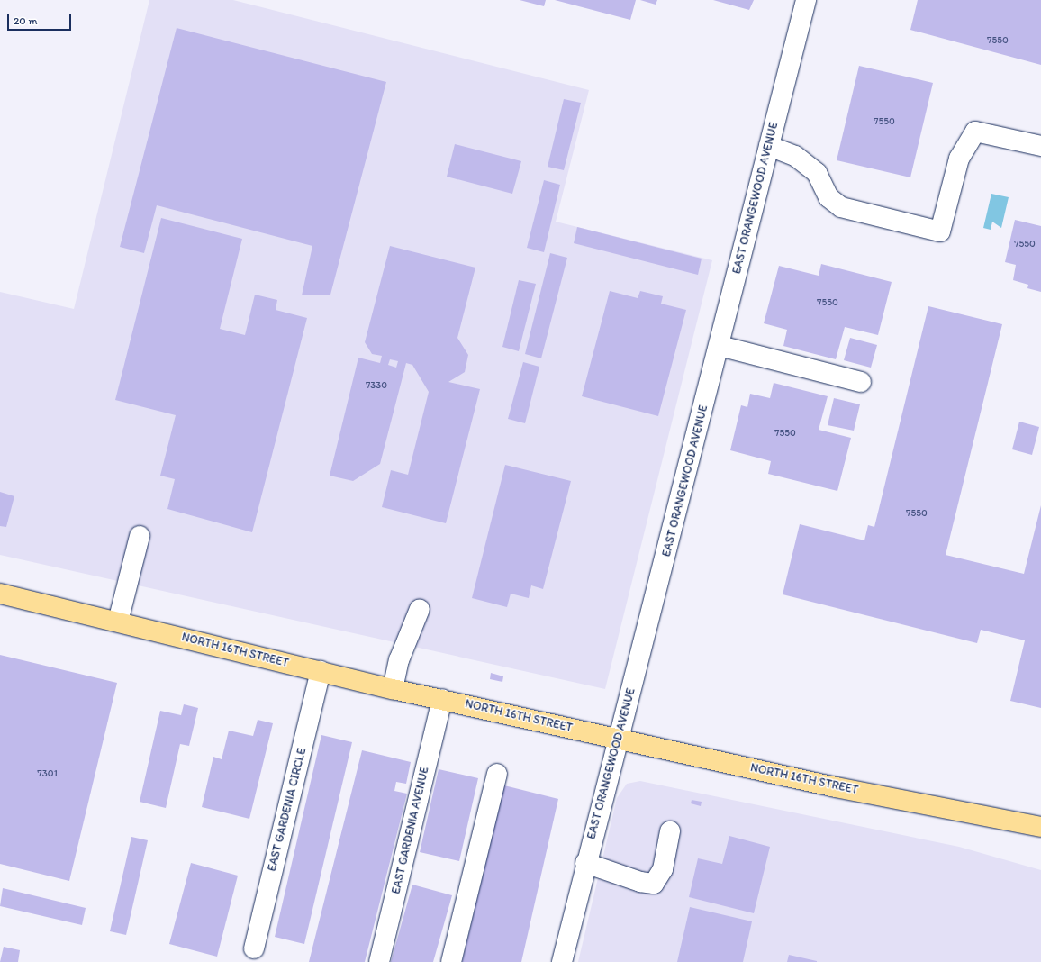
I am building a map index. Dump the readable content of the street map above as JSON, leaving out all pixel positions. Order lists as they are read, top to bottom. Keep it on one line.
{"streets":{"main road":["NORTH 16TH STREET"],"street":["EAST ORANGEWOOD AVENUE","EAST GARDENIA CIRCLE","EAST GARDENIA AVENUE"]},"crossings":[["EAST ORANGEWOOD AVENUE","NORTH 16TH STREET"],["NORTH 16TH STREET","EAST GARDENIA CIRCLE"],["NORTH 16TH STREET","EAST GARDENIA AVENUE"]],"house_numbers":["7550","7550","7550","7550","7330","7550","7550","7301"],"scale_bar":"20 m"}
